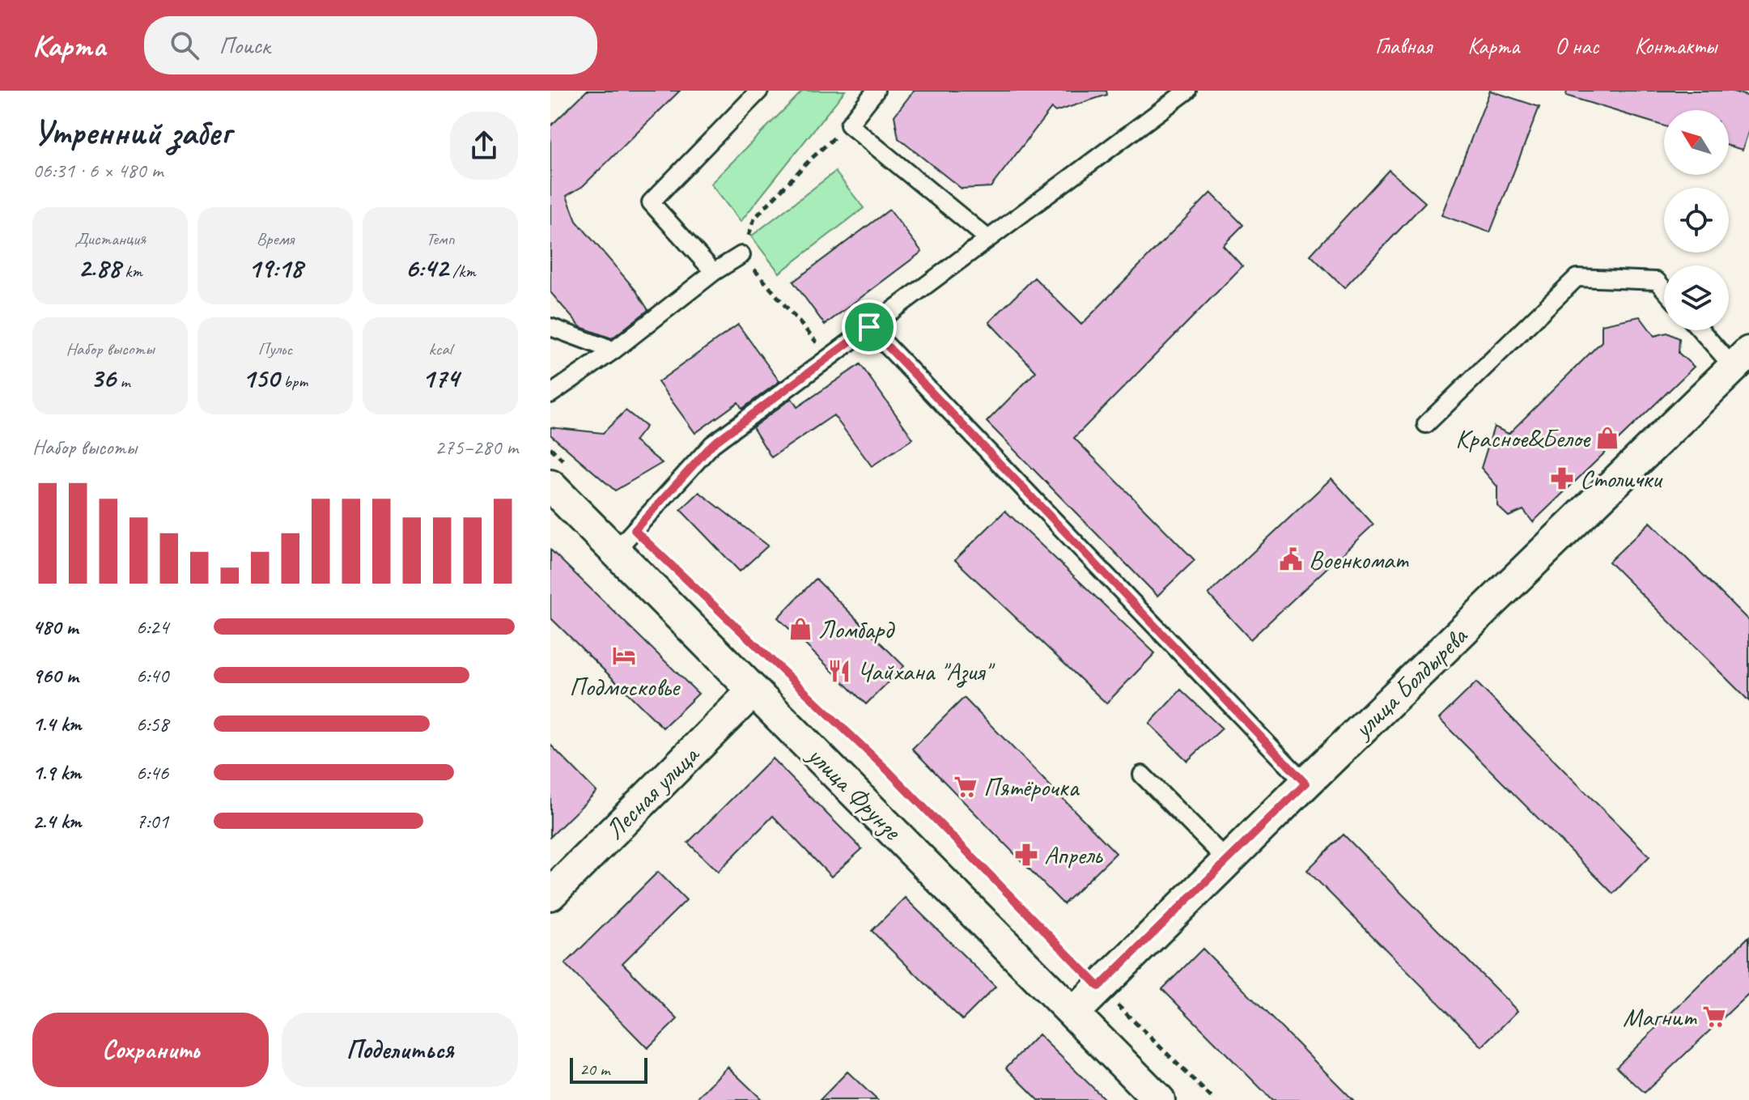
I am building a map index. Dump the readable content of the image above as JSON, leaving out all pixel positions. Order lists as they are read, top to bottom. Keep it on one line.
{"streets":{"street":["улица Болдырева","Лесная улица","улица Фрунзе"]},"crossings":[["улица Болдырева","улица Фрунзе"],["Лесная улица","улица Фрунзе"]],"places":{"shop":["Красное&Белое","Ломбард"],"pharmacy":["Столички","Апрель"],"public building":["Военкомат"],"hotel":["Подмосковье"],"restaurant":["Чайхана \"Азия\""],"supermarket":["Пятёрочка","Магнит"]},"scale_bar":"20 m","north":"top left","page":{"header":"Карта","search":"Поиск","nav":["Главная","Карта","О нас","Контакты"],"heading":["Утренний забег","06:31 · 6 × 480 m"],"stats":[["Дистанция","2.88 km"],["Время","19:18"],["Темп","6:42 /km"],["Набор высоты","36 m"],["Пульс","150 bpm"],["kcal","174"]],"chart":["Набор высоты","275–280 m"],"list":[{"name":"480 m","note":"6:24"},{"name":"960 m","note":"6:40"},{"name":"1.4 km","note":"6:58"},{"name":"1.9 km","note":"6:46"},{"name":"2.4 km","note":"7:01"}],"buttons":["Сохранить","Поделиться"],"scale":"20 m"}}
